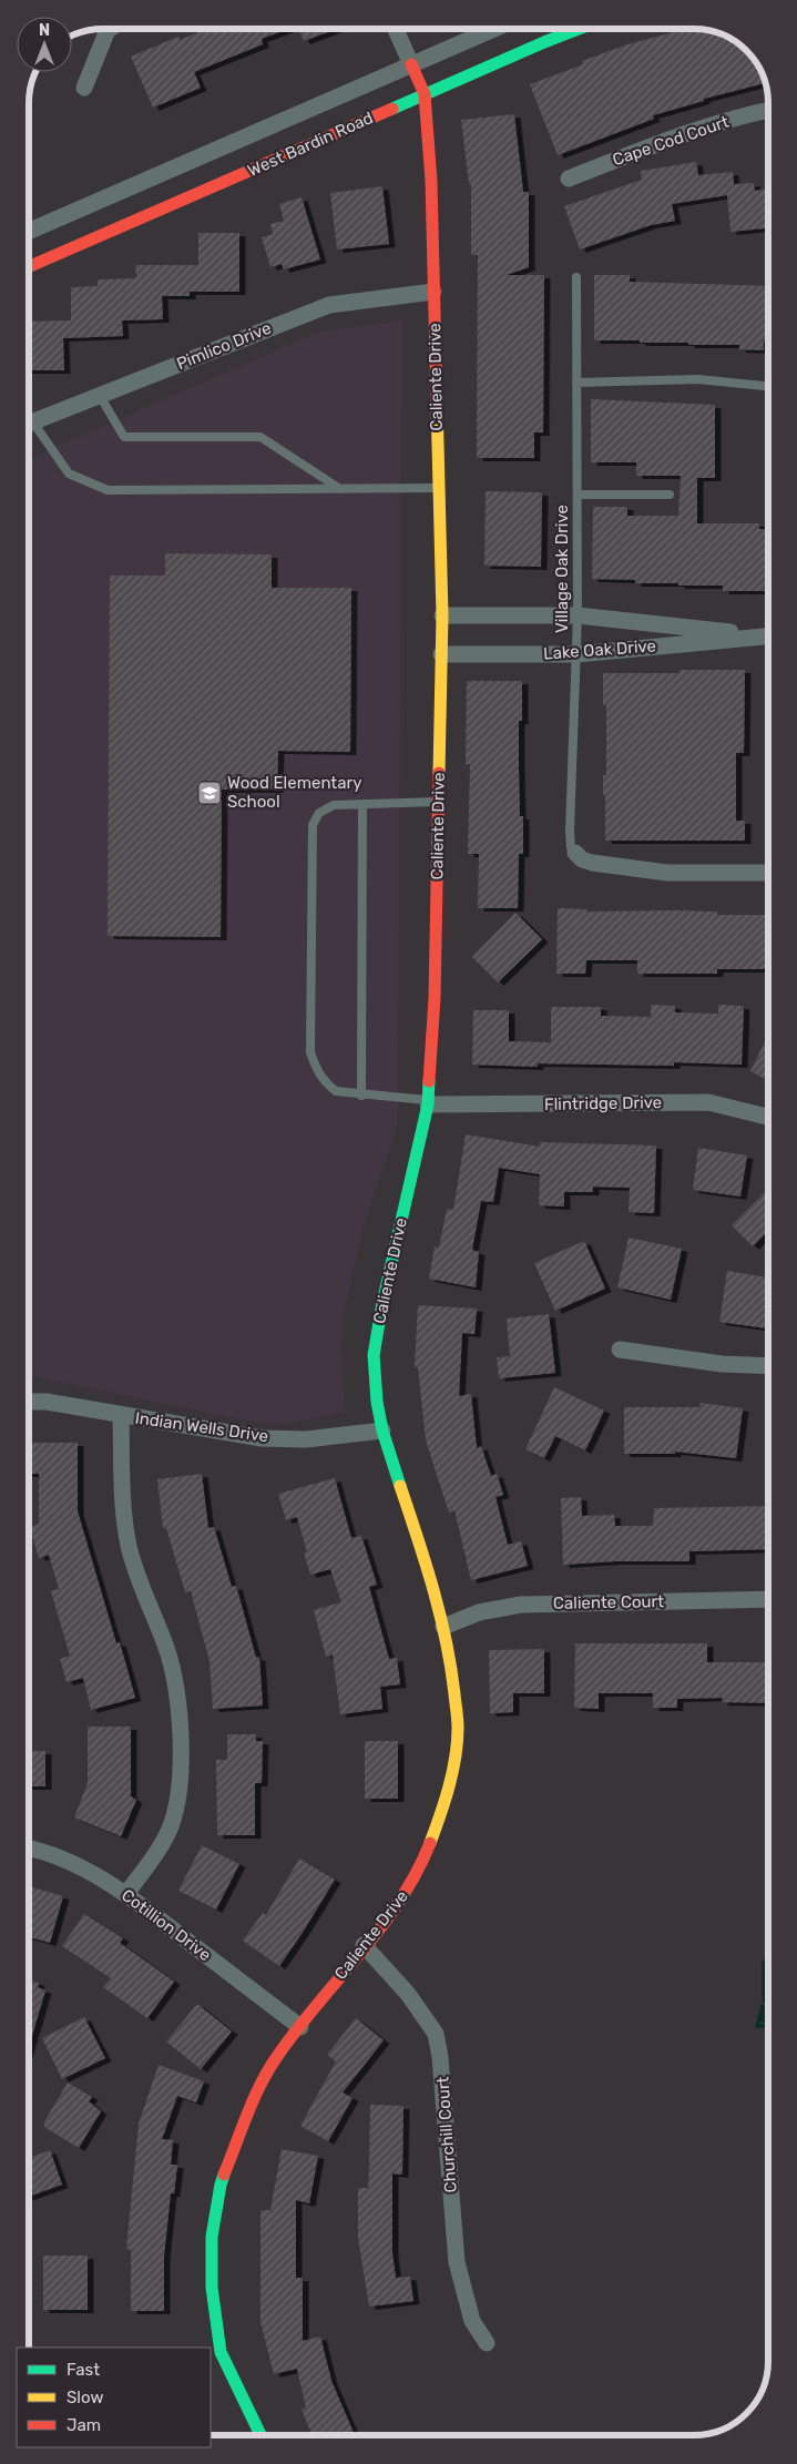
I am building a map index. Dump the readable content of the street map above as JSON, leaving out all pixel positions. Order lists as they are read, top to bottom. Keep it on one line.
{"streets":{"street":["Cape Cod Court","West Bardin Road","Pimlico Drive","Caliente Drive","Lake Oak Drive","Flintridge Drive","Indian Wells Drive","Caliente Court","Cotillion Drive","Churchill Court"],"lane":["Village Oak Drive"]},"crossings":[["West Bardin Road","Caliente Drive"],["Pimlico Drive","Caliente Drive"],["Caliente Drive","Lake Oak Drive"],["Caliente Drive","Flintridge Drive"],["Caliente Drive","Indian Wells Drive"],["Caliente Drive","Caliente Court"],["Caliente Drive","Cotillion Drive"],["Caliente Drive","Churchill Court"],["Village Oak Drive","Lake Oak Drive"]],"places":{"school or university":["Wood Elementary School"]},"legend":["Fast","Slow","Jam"],"north":"top"}
